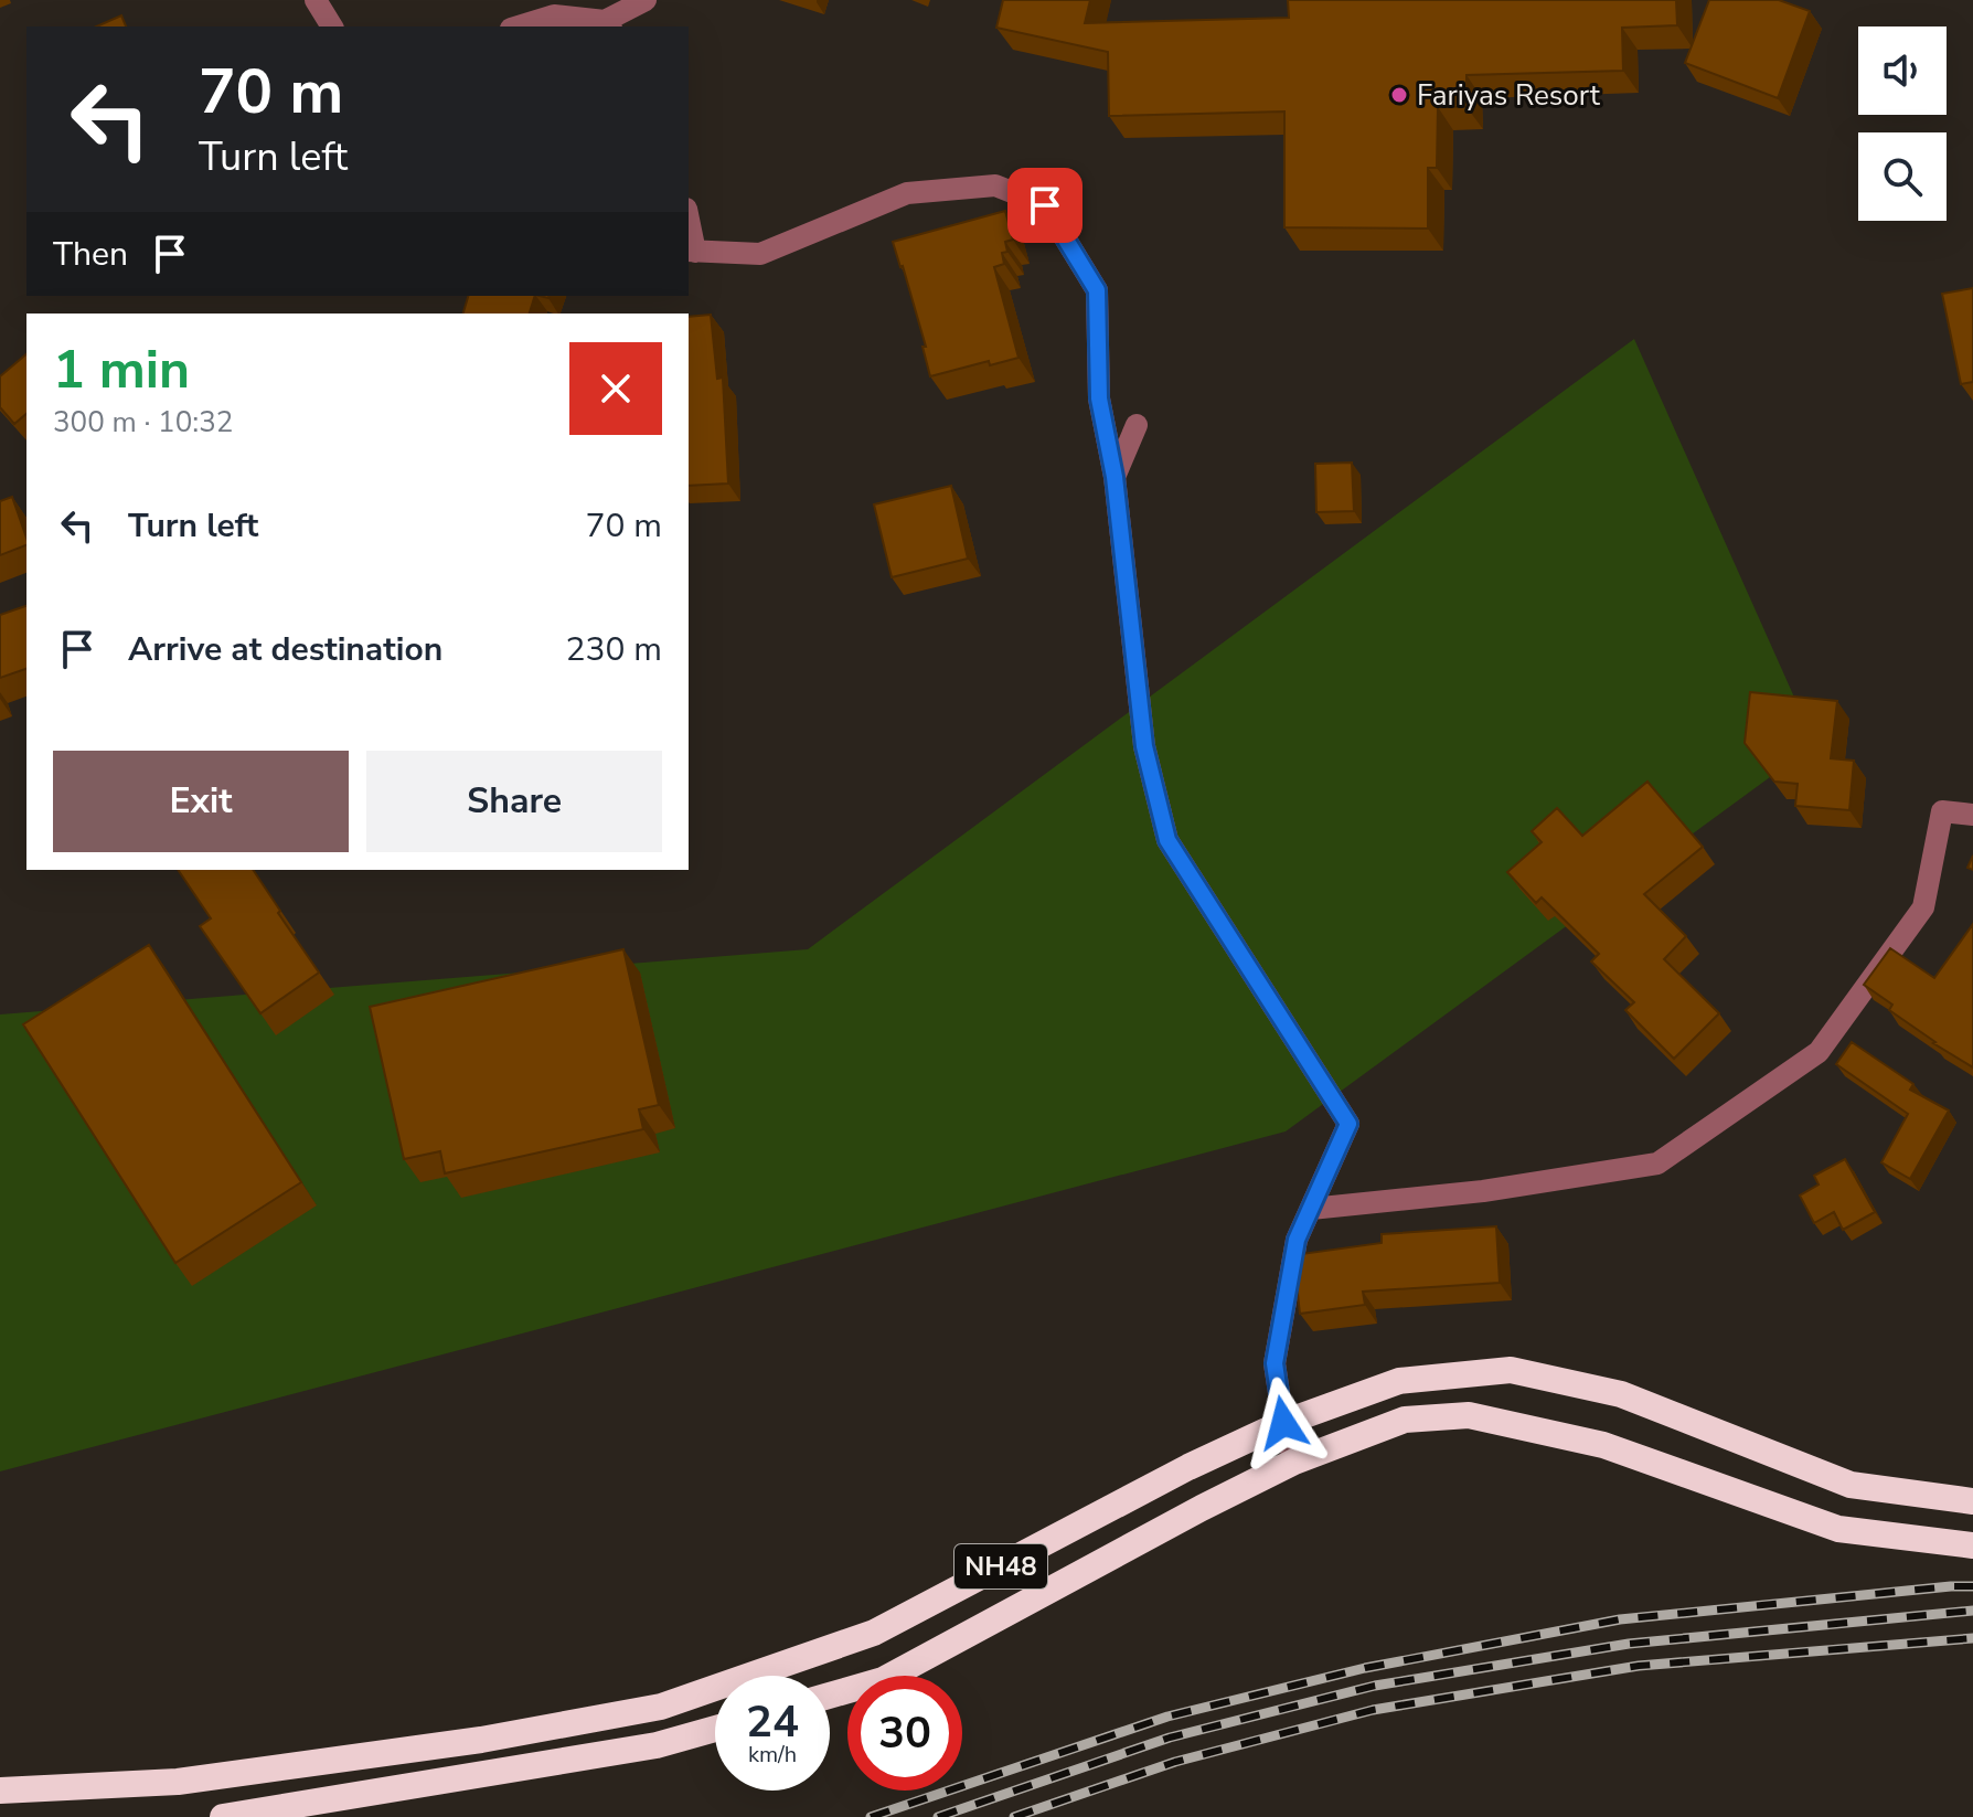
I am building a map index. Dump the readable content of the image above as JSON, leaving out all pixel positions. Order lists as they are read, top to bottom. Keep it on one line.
{"streets":{"highway":["NH48"]},"places":["Fariyas Resort"],"page":{"turn":["70 m","Turn left"],"then":"Then","heading":["1 min","300 m · 10:32"],"list":[{"name":"Turn left","value":"70 m"},{"name":"Arrive at destination","value":"230 m"}],"buttons":["Exit","Share"],"speed":"24 km/h","limit":"30"}}
